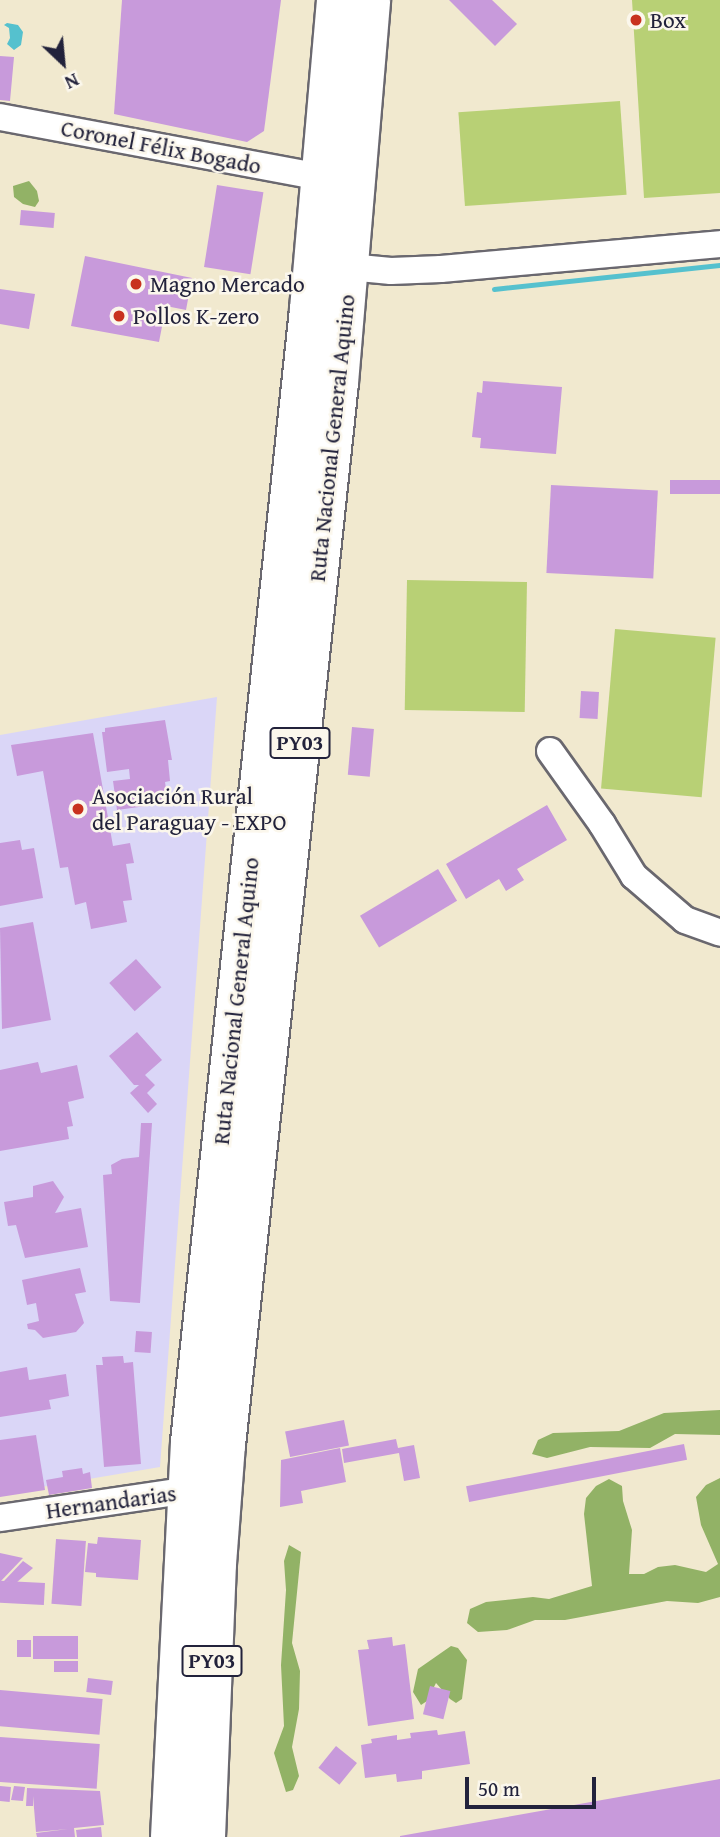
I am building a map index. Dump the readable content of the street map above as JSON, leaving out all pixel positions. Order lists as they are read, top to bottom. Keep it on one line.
{"streets":{"highway":["Ruta Nacional General Aquino","PY03"],"street":["Coronel Félix Bogado","Hernandarias"]},"crossings":[["Coronel Félix Bogado","Ruta Nacional General Aquino"],["Ruta Nacional General Aquino","Hernandarias"]],"places":["Box","Magno Mercado","Pollos K-zero","Asociación Rural del Paraguay - EXPO"],"scale_bar":"50 m","north":"bottom right"}
